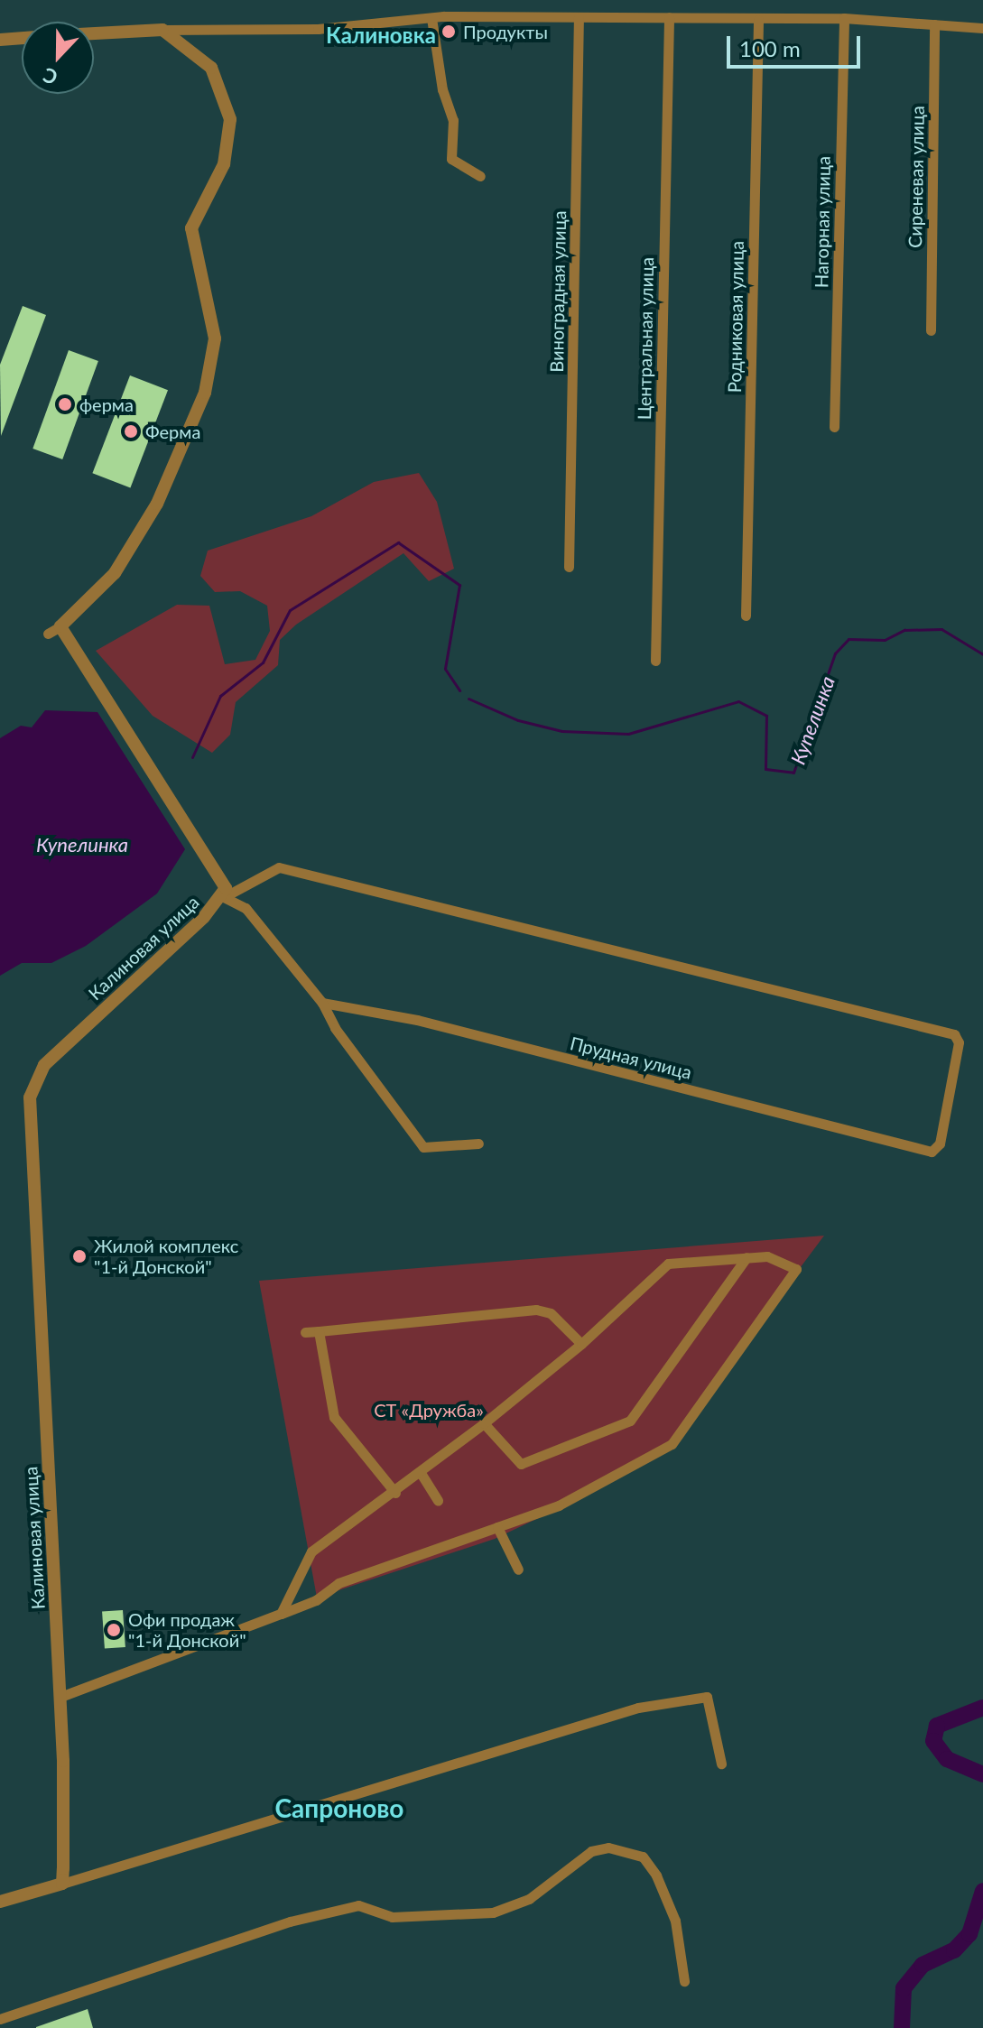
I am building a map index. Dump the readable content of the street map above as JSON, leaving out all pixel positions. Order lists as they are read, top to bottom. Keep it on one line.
{"streets":{"street":["Сиреневая улица","Нагорная улица","Виноградная улица","Родниковая улица","Центральная улица","Калиновая улица","Прудная улица"]},"crossings":[["Калиновая улица","Прудная улица"]],"districts":["Калиновка","Сапроново"],"water":["Купелинка"],"parks":["СТ «Дружба»"],"places":["Продукты","ферма","Ферма","Жилой комплекс \"1-й Донской\"","Офи продаж \"1-й Донской\""],"scale_bar":"100 m","north":"bottom"}
